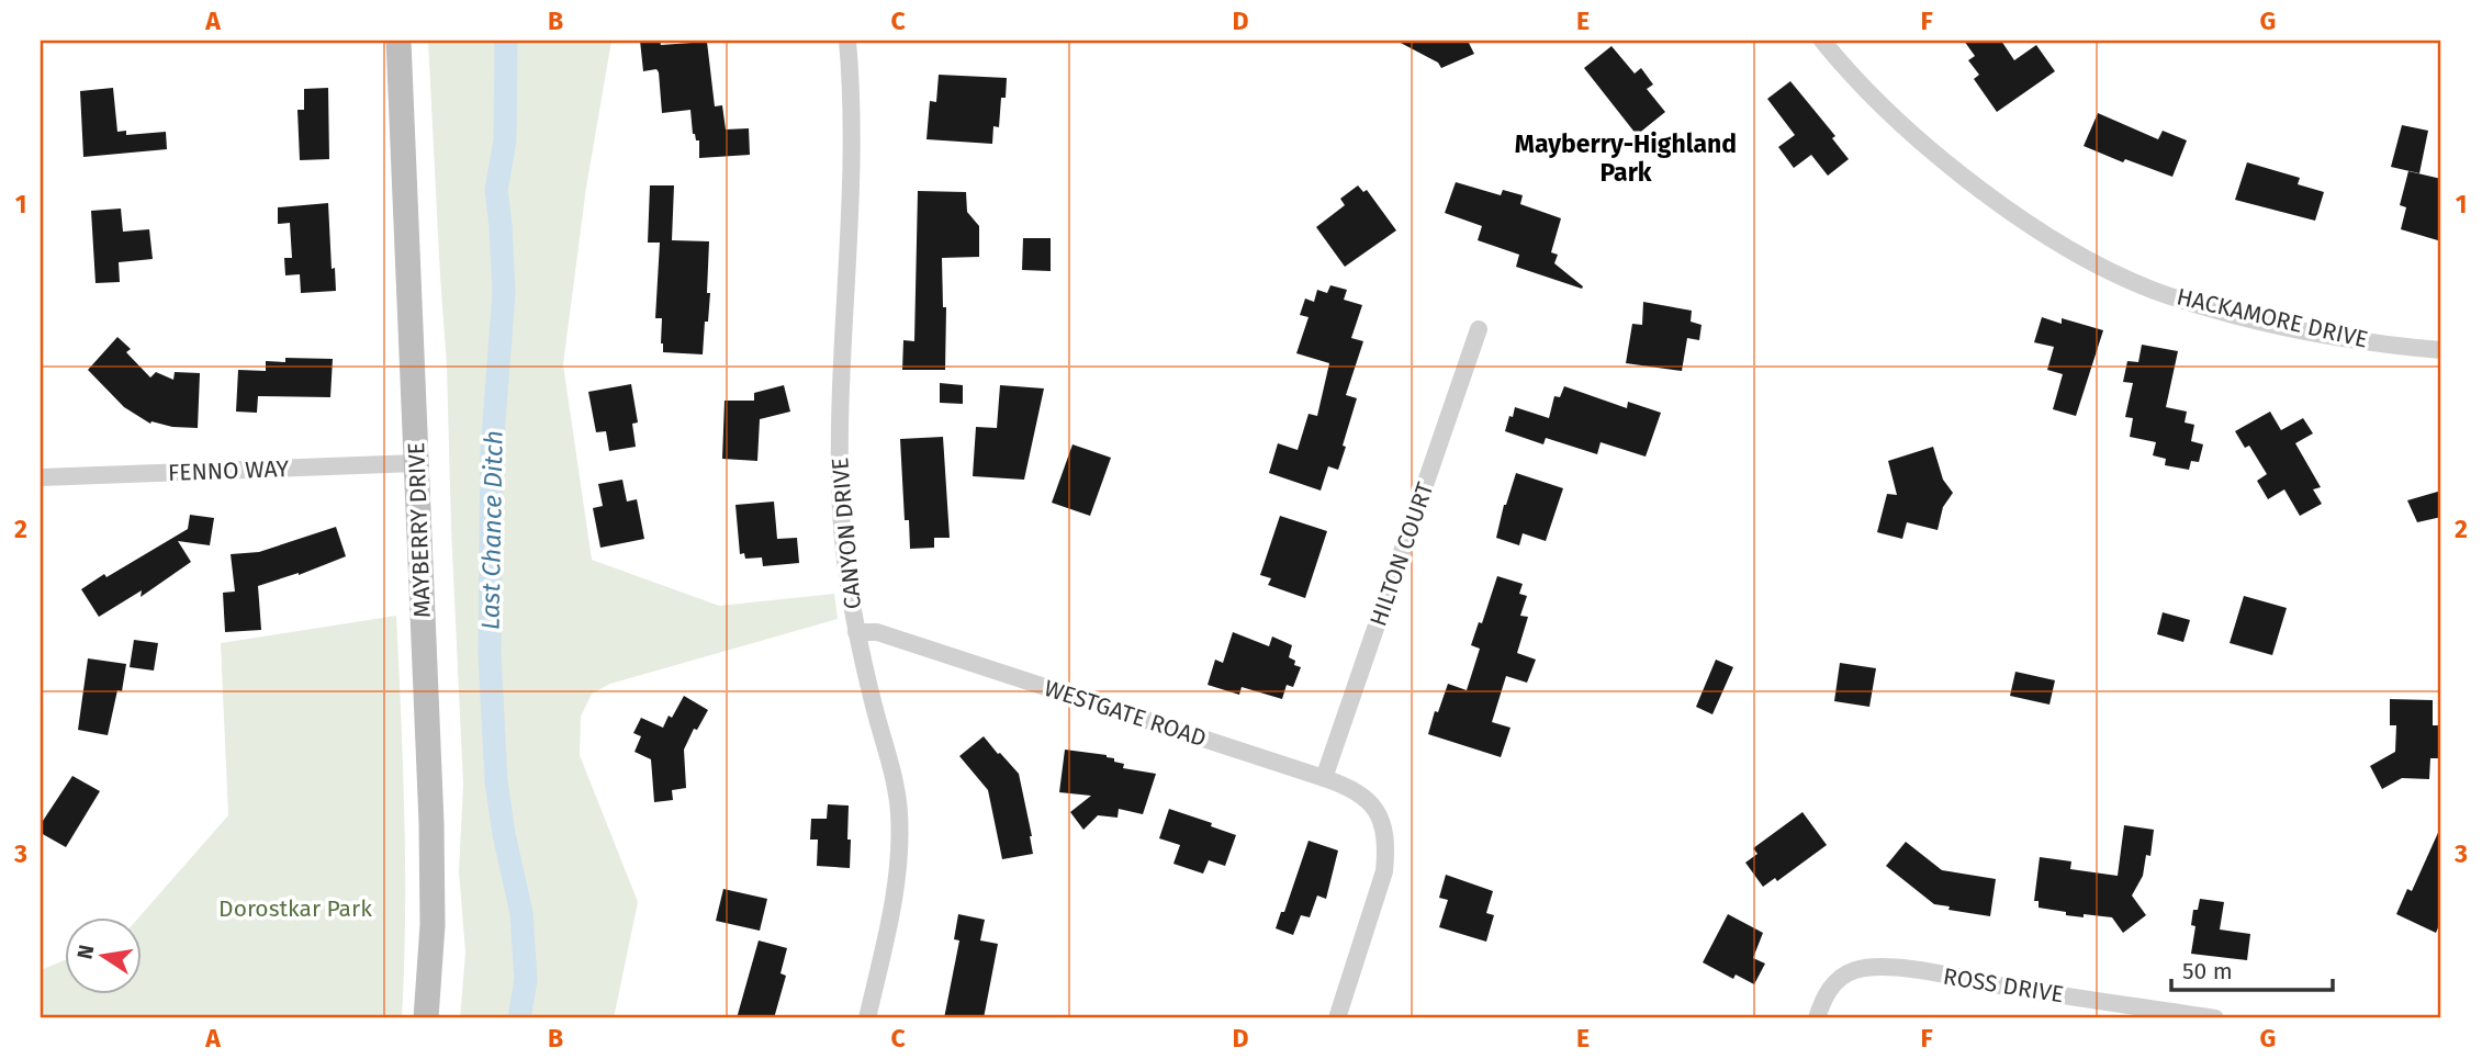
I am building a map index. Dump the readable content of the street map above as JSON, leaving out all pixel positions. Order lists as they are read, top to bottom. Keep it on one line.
{"streets":{"main road":["MAYBERRY DRIVE"],"street":["HACKAMORE DRIVE","FENNO WAY","CANYON DRIVE","HILTON COURT","WESTGATE ROAD","ROSS DRIVE"]},"crossings":[["FENNO WAY","MAYBERRY DRIVE"],["CANYON DRIVE","WESTGATE ROAD"],["HILTON COURT","WESTGATE ROAD"]],"districts":["Mayberry-Highland Park"],"water":["Last Chance Ditch"],"parks":["Dorostkar Park"],"scale_bar":"50 m","north":"left","grid":{"columns":["A","B","C","D","E","F","G"],"rows":["1","2","3"]}}
